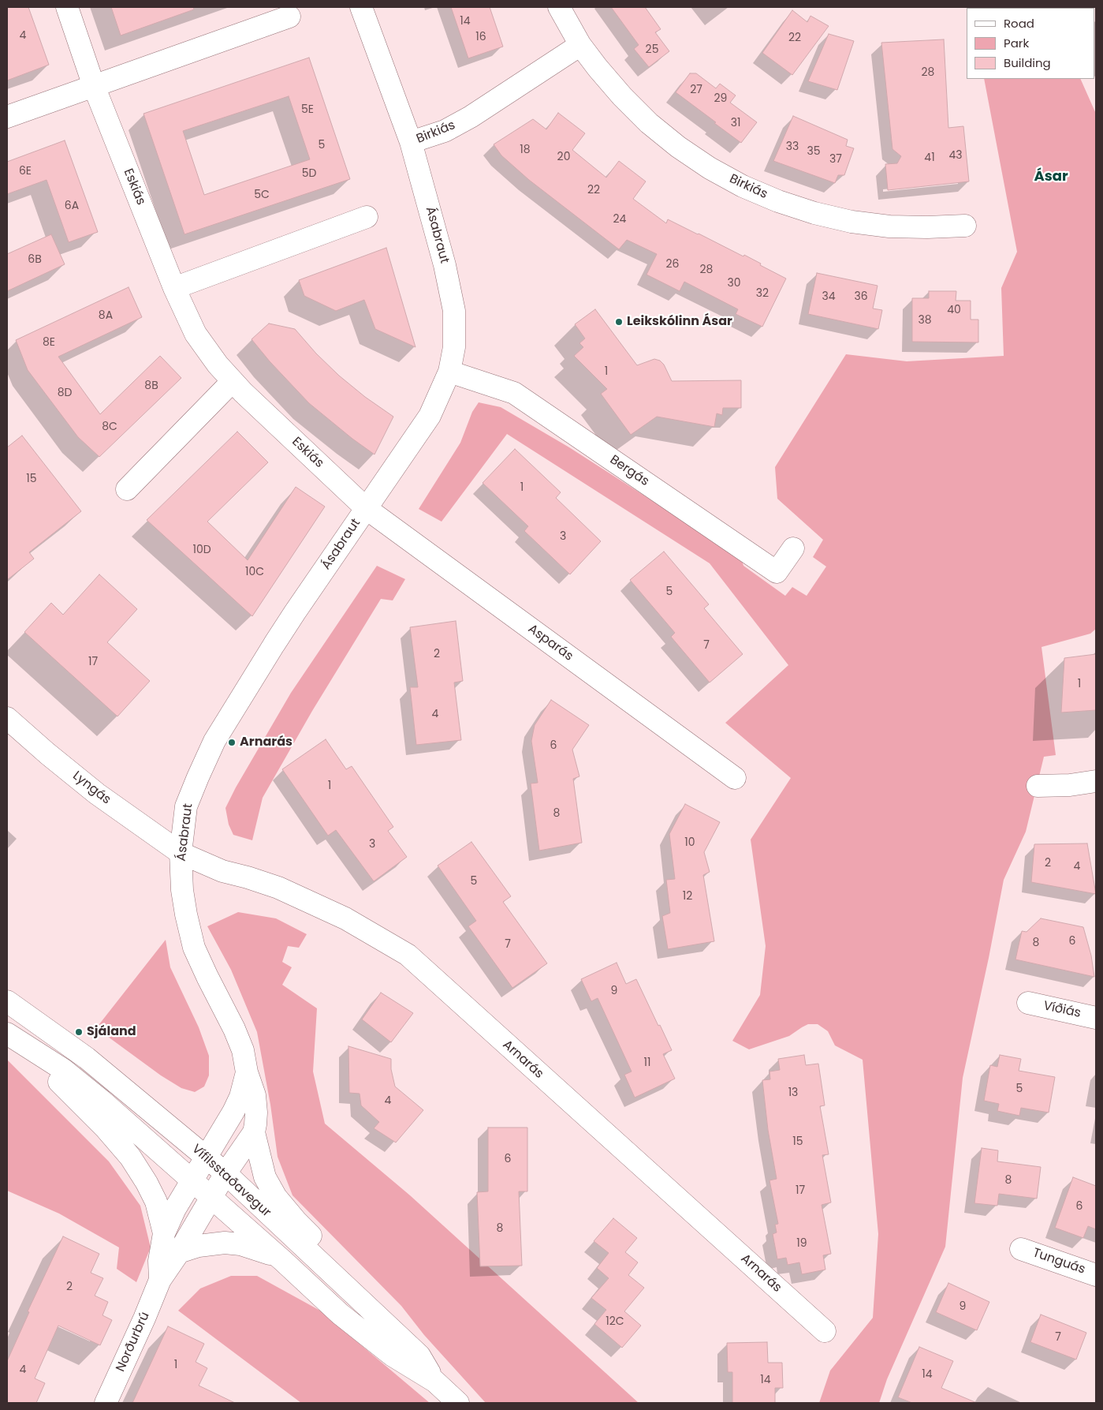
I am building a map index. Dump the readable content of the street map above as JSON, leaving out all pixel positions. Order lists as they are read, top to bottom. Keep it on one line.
{"streets":{"street":["Birkiás","Eskiás","Ásabraut","Bergás","Asparás","Lyngás","Víðiás","Arnarás","Vífilsstaðavegur","Tunguás","Norðurbrú"]},"crossings":[["Birkiás","Ásabraut"],["Eskiás","Ásabraut"],["Eskiás","Asparás"],["Ásabraut","Bergás"],["Ásabraut","Asparás"],["Ásabraut","Lyngás"],["Ásabraut","Arnarás"],["Ásabraut","Vífilsstaðavegur"],["Ásabraut","Norðurbrú"],["Lyngás","Arnarás"],["Vífilsstaðavegur","Norðurbrú"]],"districts":["Ásar"],"places":["Leikskólinn Ásar","Arnarás","Sjáland"],"house_numbers":["14","4","16","22","25","28","27","29","5E","31","5","33","18","35","43","20","41","37","6E","5D","22","5C","6A","24","6B","26","28","30","32","34","36","40","8A","38","8E","1","8B","8D","8C","15","1","3","10D","10C","5","7","2","17","1","4","6","1","8","10","3","2","4","5","12","6","8","7","9","11","5","13","4","15","6","8","17","6","8","19","2","9","12C","7","1","4","14","14"],"legend":["Road","Park","Building"]}
